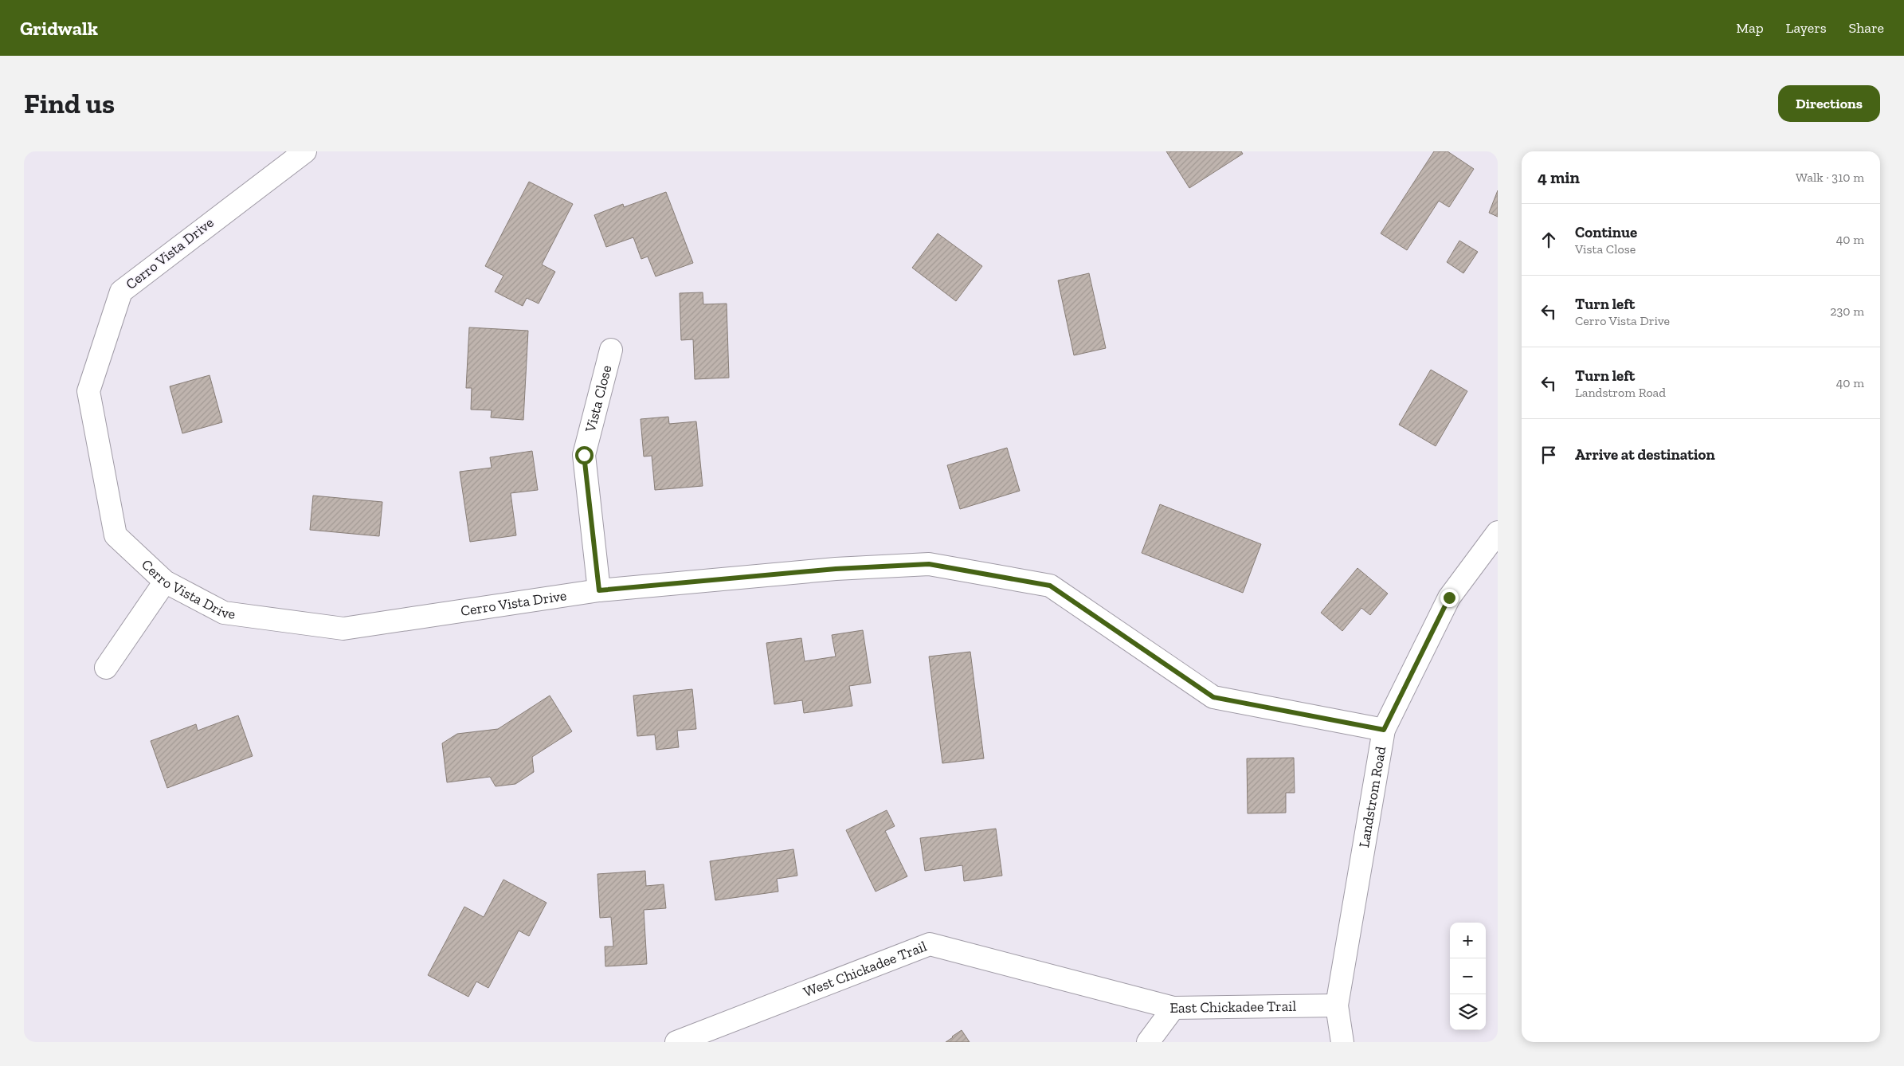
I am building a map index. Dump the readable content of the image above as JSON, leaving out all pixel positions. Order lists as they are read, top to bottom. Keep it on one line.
{"streets":{"street":["Cerro Vista Drive","Vista Close","Landstrom Road","West Chickadee Trail","East Chickadee Trail"]},"crossings":[["Cerro Vista Drive","Vista Close"],["Cerro Vista Drive","Landstrom Road"],["Landstrom Road","East Chickadee Trail"],["West Chickadee Trail","East Chickadee Trail"]],"page":{"header":"Gridwalk","nav":["Map","Layers","Share"],"buttons":"Directions","title":"Find us","heading":["4 min","Walk · 310 m"],"list":[["Continue","Vista Close","40 m"],["Turn left","Cerro Vista Drive","230 m"],["Turn left","Landstrom Road","40 m"],"Arrive at destination"],"map_buttons":["+","−"]}}
